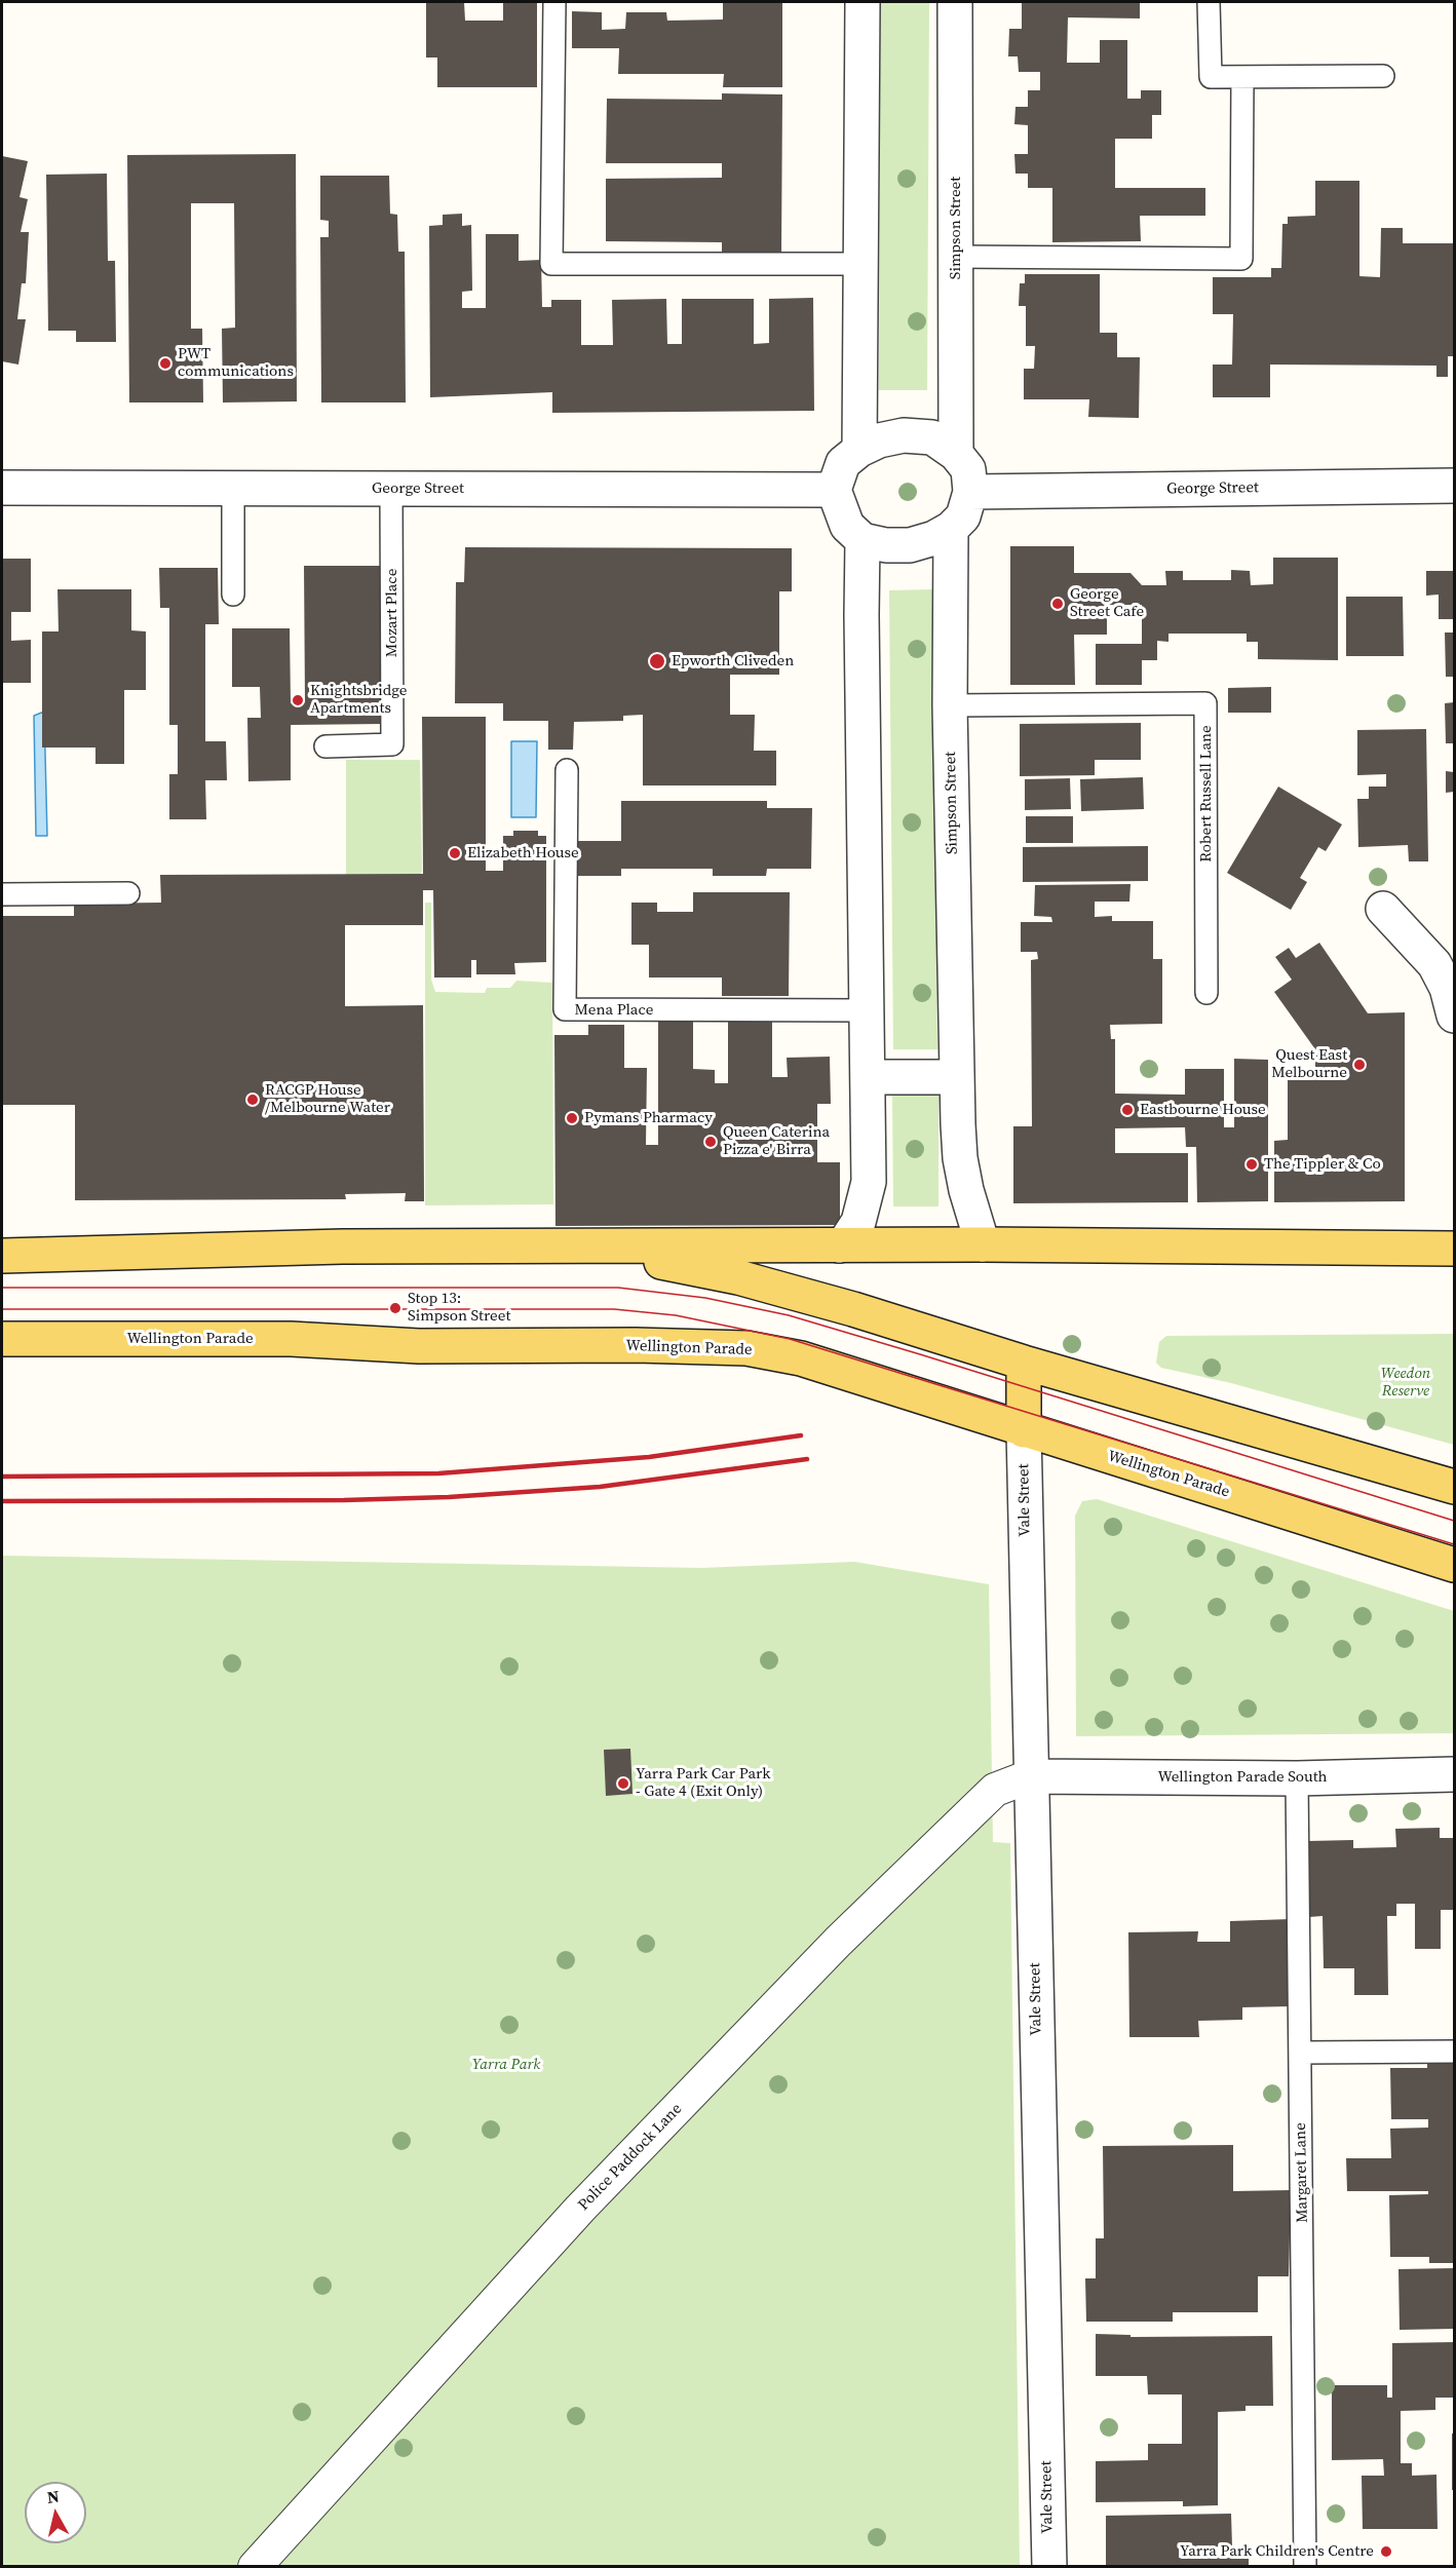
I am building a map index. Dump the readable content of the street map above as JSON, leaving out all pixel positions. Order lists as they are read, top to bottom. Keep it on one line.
{"streets":{"main road":["Wellington Parade"],"street":["Simpson Street","George Street","Vale Street","Wellington Parade South","Police Paddock Lane"],"lane":["Mozart Place","Robert Russell Lane","Mena Place","Margaret Lane"]},"crossings":[["Simpson Street","George Street"],["Simpson Street","Robert Russell Lane"],["George Street","Mozart Place"],["Wellington Parade","Vale Street"],["Vale Street","Wellington Parade South"],["Vale Street","Police Paddock Lane"],["Wellington Parade South","Police Paddock Lane"],["Wellington Parade South","Margaret Lane"]],"parks":["Weedon Reserve","Yarra Park"],"places":["PWT communications","George Street Cafe","Epworth Cliveden","Knightsbridge Apartments","Elizabeth House","Quest East Melbourne","RACGP House /Melbourne Water","Eastbourne House","Pymans Pharmacy","Queen Caterina Pizza e' Birra","The Tippler & Co","Stop 13: Simpson Street","Yarra Park Car Park - Gate 4 (Exit Only)","Yarra Park Children's Centre"],"north":"top"}
